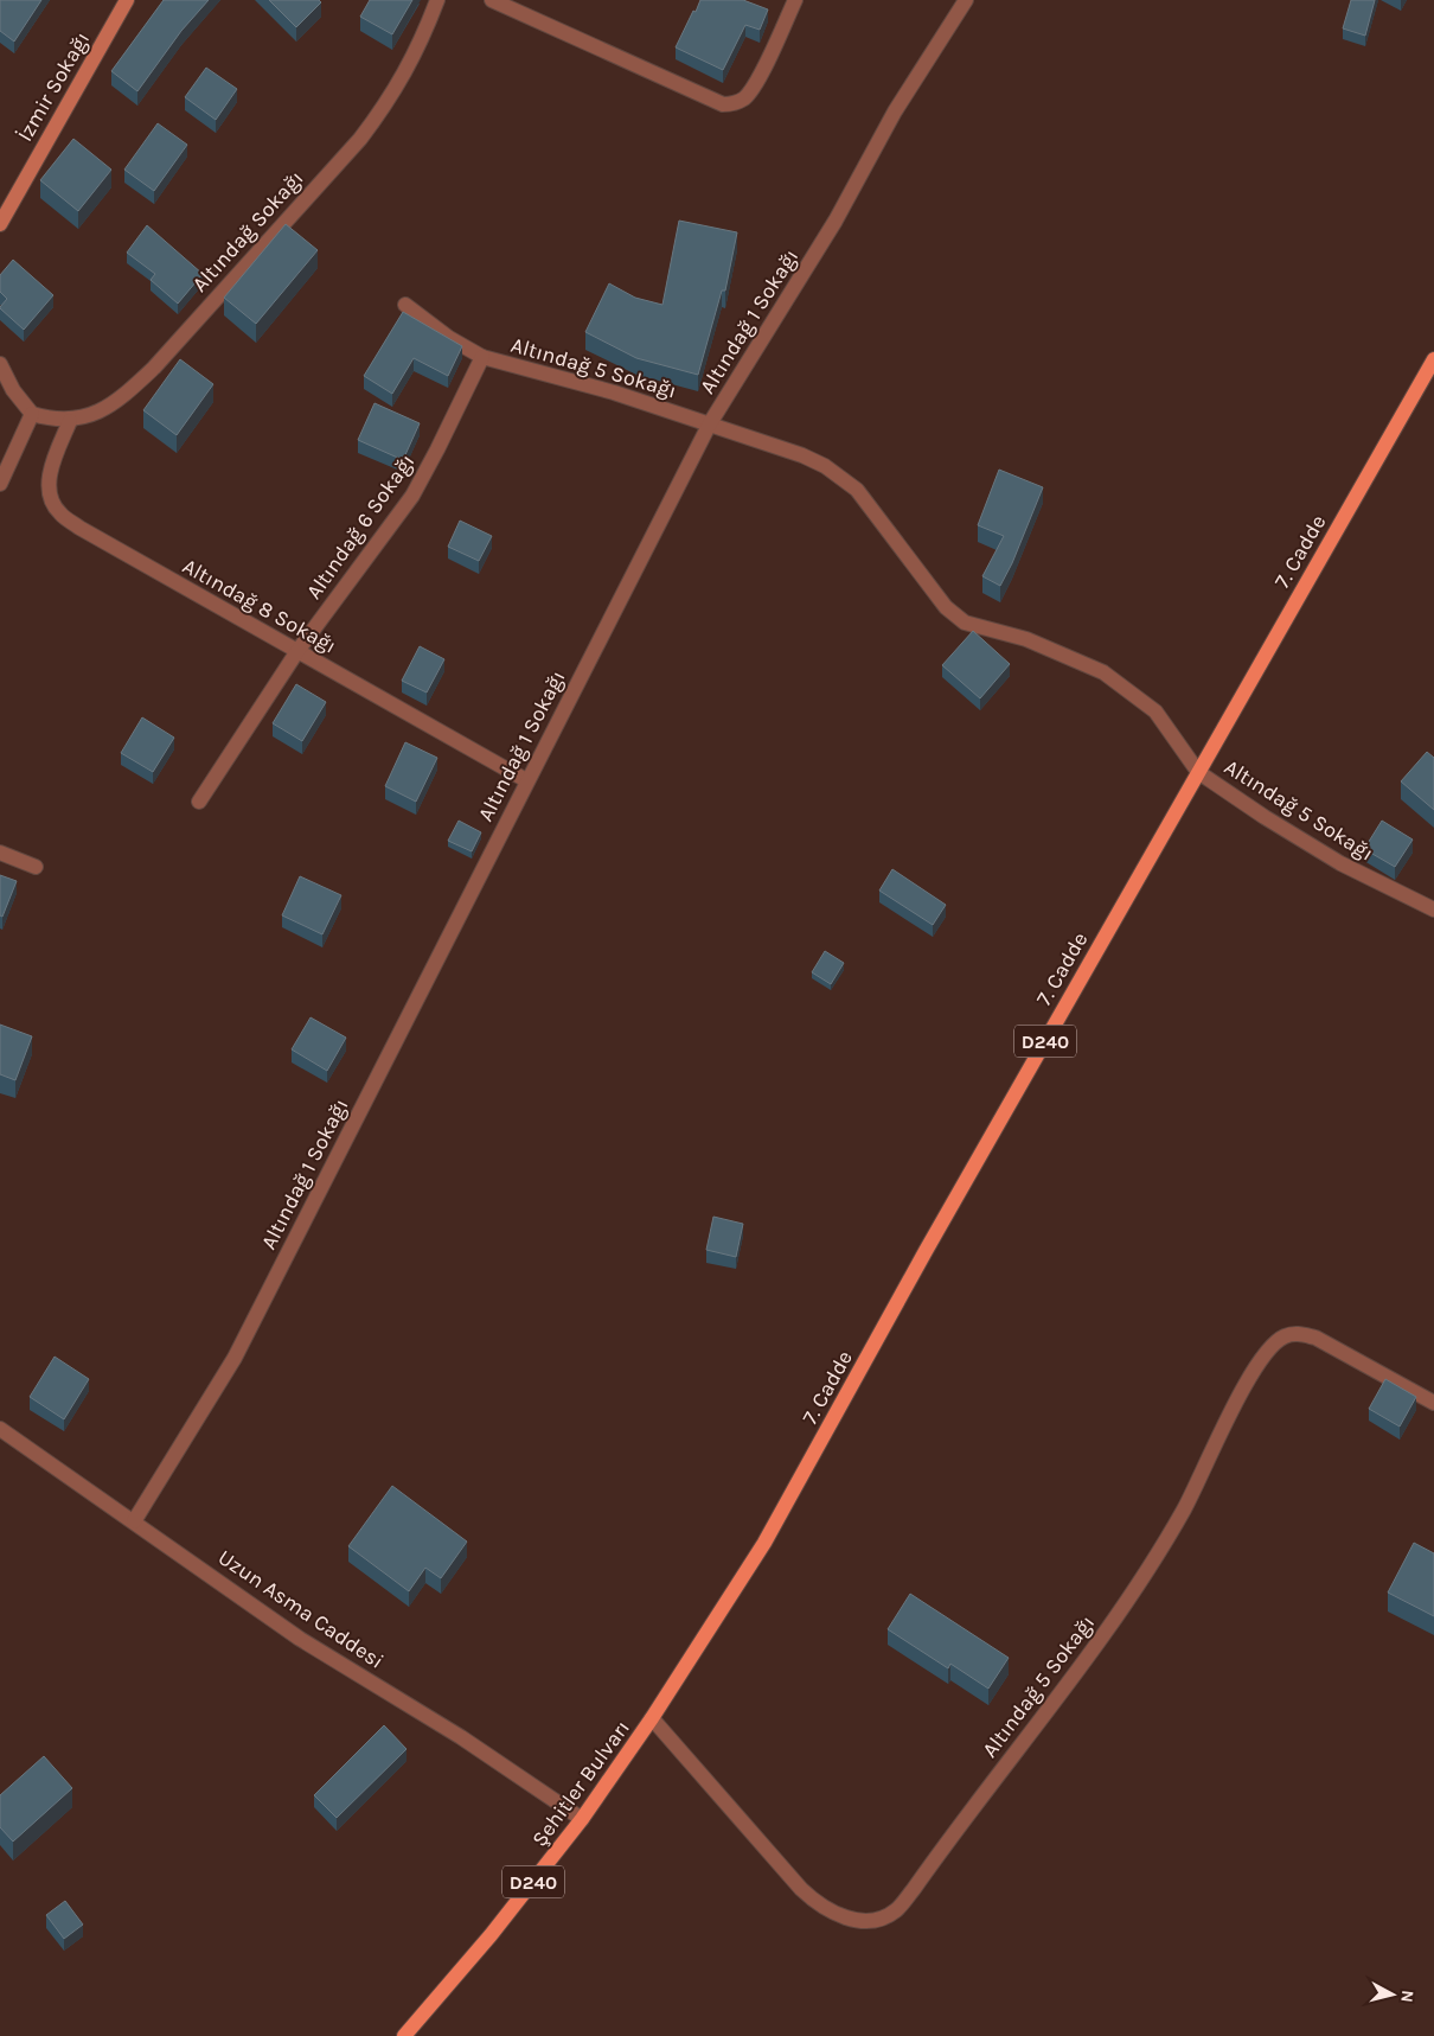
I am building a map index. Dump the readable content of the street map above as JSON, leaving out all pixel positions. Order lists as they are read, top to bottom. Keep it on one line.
{"streets":{"main road":["7. Cadde","D240","Şehitler Bulvarı"],"street":["İzmir Sokağı","Altındağ Sokağı","Altındağ 1 Sokağı","Altındağ 5 Sokağı","Altındağ 6 Sokağı","Altındağ 8 Sokağı","Uzun Asma Caddesi"]},"crossings":[["Altındağ Sokağı","Altındağ 8 Sokağı"],["Altındağ 1 Sokağı","Altındağ 5 Sokağı"],["Altındağ 1 Sokağı","Altındağ 8 Sokağı"],["Altındağ 1 Sokağı","Uzun Asma Caddesi"],["Altındağ 5 Sokağı","Altındağ 6 Sokağı"],["Altındağ 5 Sokağı","7. Cadde"],["Altındağ 5 Sokağı","Şehitler Bulvarı"],["Altındağ 6 Sokağı","Altındağ 8 Sokağı"],["7. Cadde","Şehitler Bulvarı"],["Uzun Asma Caddesi","Şehitler Bulvarı"]],"north":"right"}
